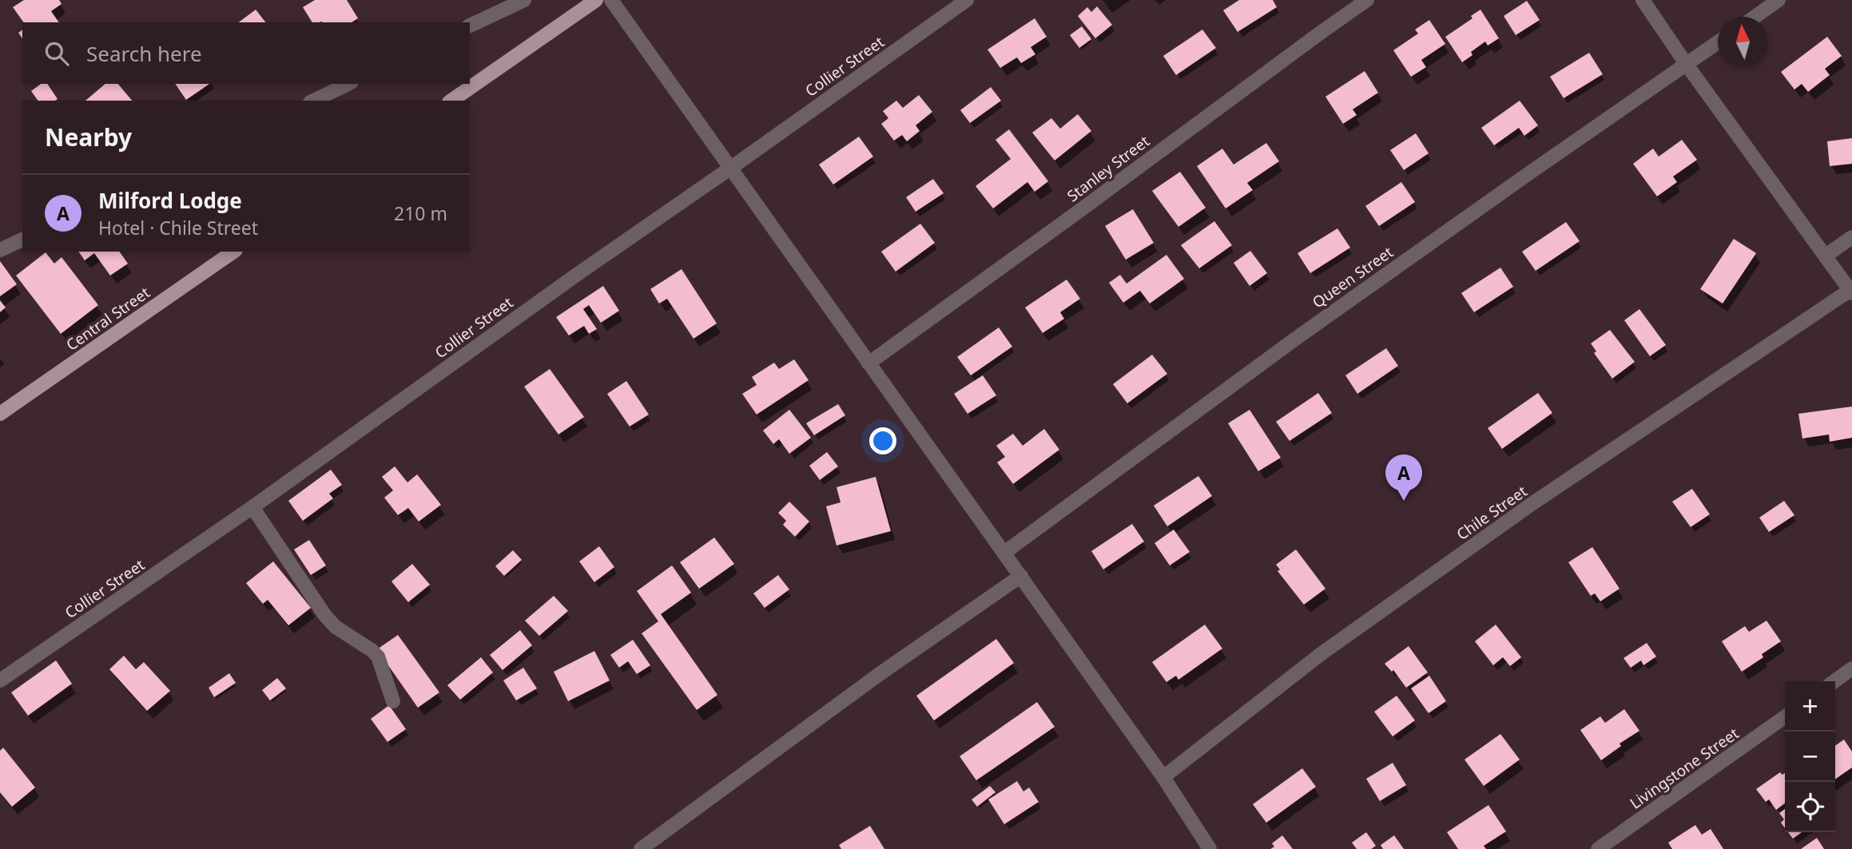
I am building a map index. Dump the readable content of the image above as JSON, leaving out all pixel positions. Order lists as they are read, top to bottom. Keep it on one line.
{"streets":{"main road":["Central Street"],"street":["Collier Street","Stanley Street","Queen Street","Chile Street","Livingstone Street"]},"north":"top","page":{"search":"Search here","heading":"Nearby","list":[{"mark":"A","name":"Milford Lodge","note":"Hotel · Chile Street","value":"210 m"}],"pins":"A","map_buttons":["+","−"]}}
